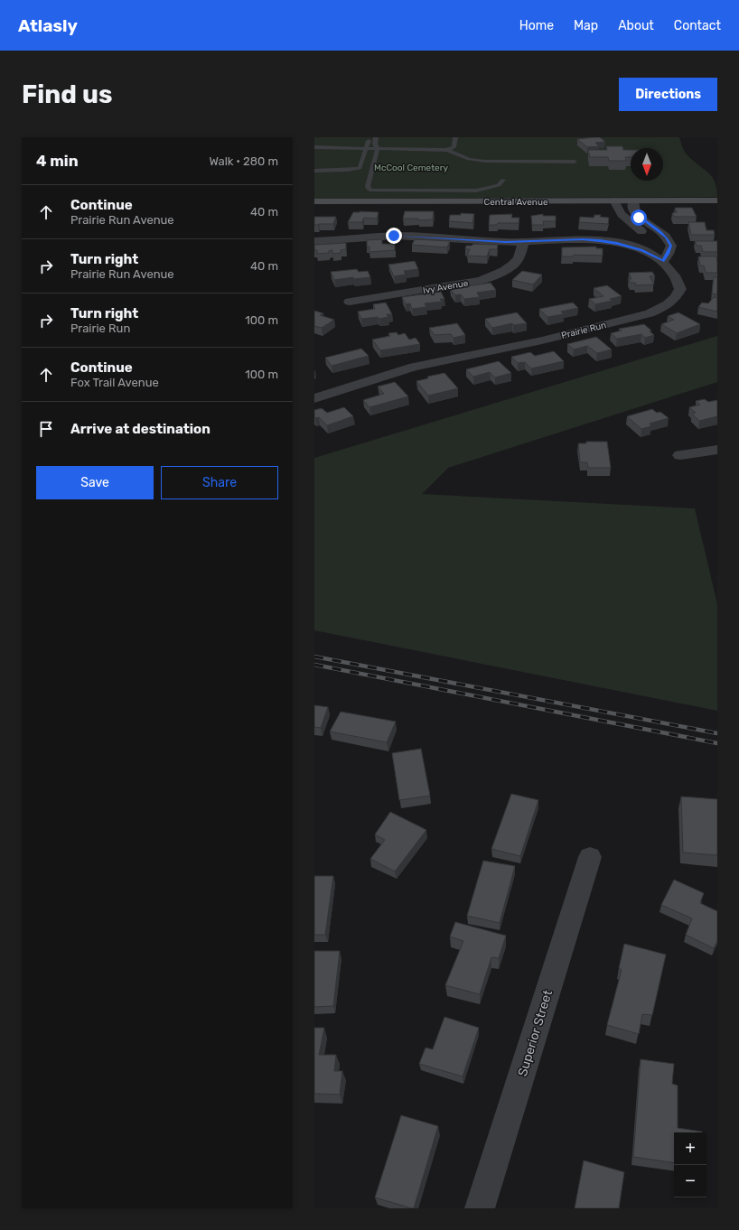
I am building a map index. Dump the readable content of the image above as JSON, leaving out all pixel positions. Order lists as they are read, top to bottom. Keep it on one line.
{"streets":{"street":["Central Avenue","Ivy Avenue","Prairie Run","Superior Street"]},"crossings":[["Ivy Avenue","Prairie Run"]],"parks":["McCool Cemetery"],"north":"bottom","page":{"header":"Atlasly","nav":["Home","Map","About","Contact"],"buttons":["Directions",["Save","Share"]],"title":"Find us","heading":["4 min","Walk · 280 m"],"list":[["Continue","Prairie Run Avenue","40 m"],["Turn right","Prairie Run Avenue","40 m"],["Turn right","Prairie Run","100 m"],["Continue","Fox Trail Avenue","100 m"],"Arrive at destination"],"map_buttons":["+","−"]}}
